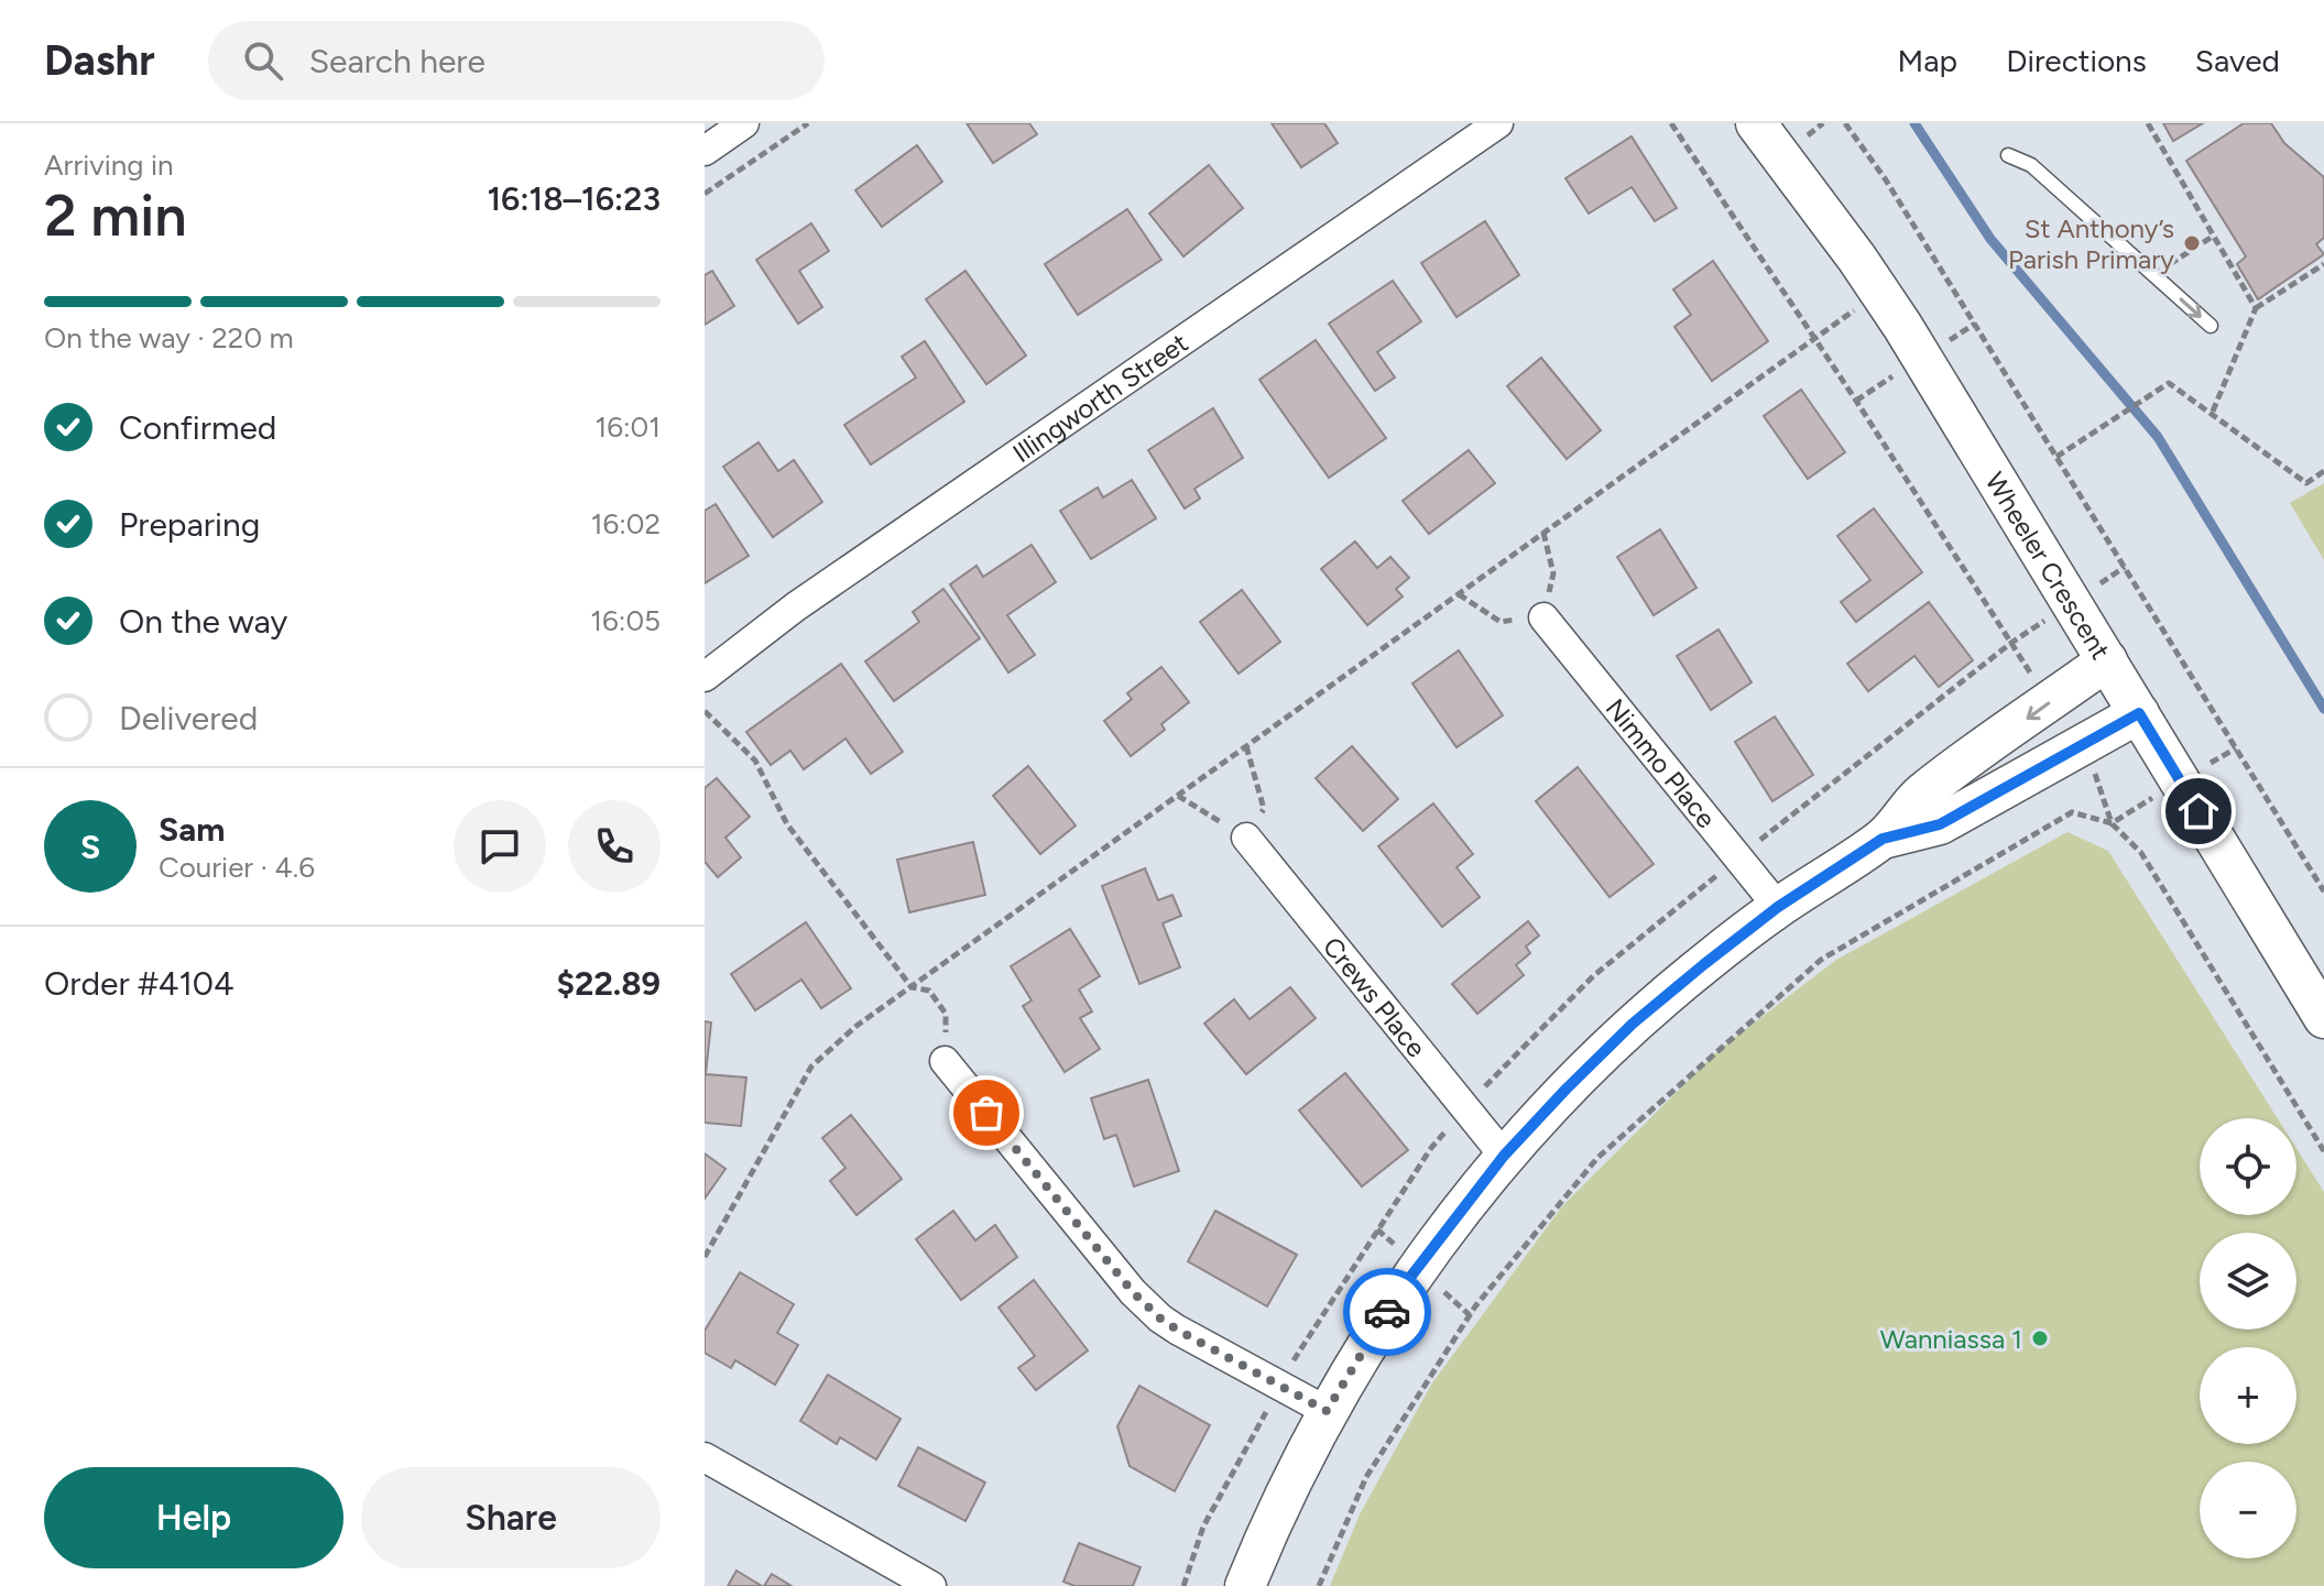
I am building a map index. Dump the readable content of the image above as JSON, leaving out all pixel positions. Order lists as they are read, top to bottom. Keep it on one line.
{"streets":{"street":["Illingworth Street","Wheeler Crescent","Nimmo Place","Crews Place"]},"places":["St Anthony’s Parish Primary","Wanniassa 1"],"page":{"header":"Dashr","search":"Search here","nav":["Map","Directions","Saved"],"heading":["2 min","Arriving in","16:18–16:23"],"panel":["Sam","Courier · 4.6","Order #4104","$22.89"],"bar":"On the way · 220 m","list":[["Confirmed","16:01"],["Preparing","16:02"],["On the way","16:05"],"Delivered"],"round":"S","map_buttons":["+","−"],"buttons":["Help","Share"]}}
